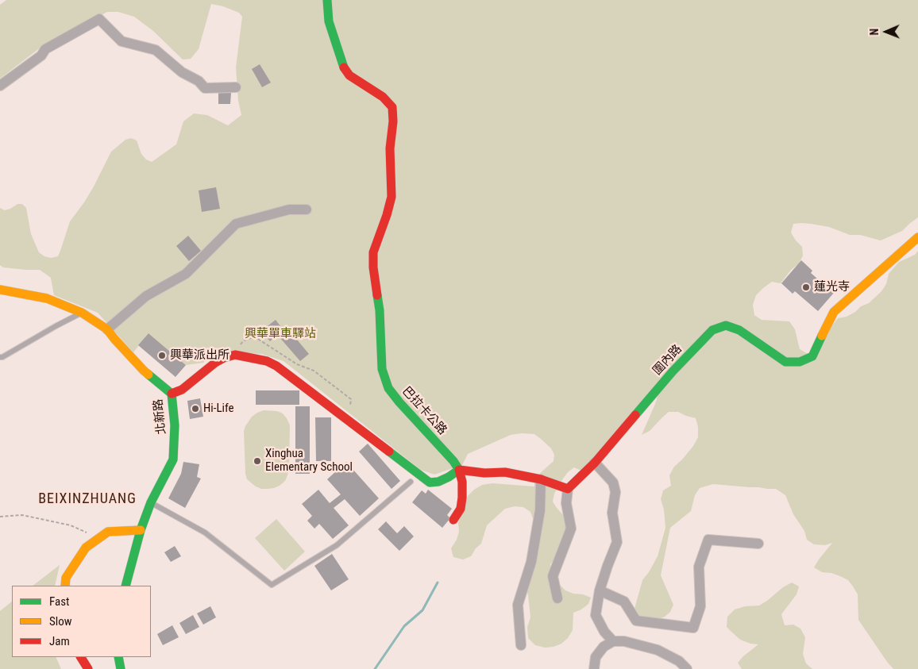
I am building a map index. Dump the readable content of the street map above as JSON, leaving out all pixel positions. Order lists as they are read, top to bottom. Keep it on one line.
{"streets":{"main road":["圍內路","巴拉卡公路","北新路"]},"districts":["BEIXINZHUANG"],"parks":["興華單車驛站"],"places":["蓮光寺","興華派出所","Hi-Life","Xinghua Elementary School"],"legend":["Fast","Slow","Jam"],"north":"left"}
